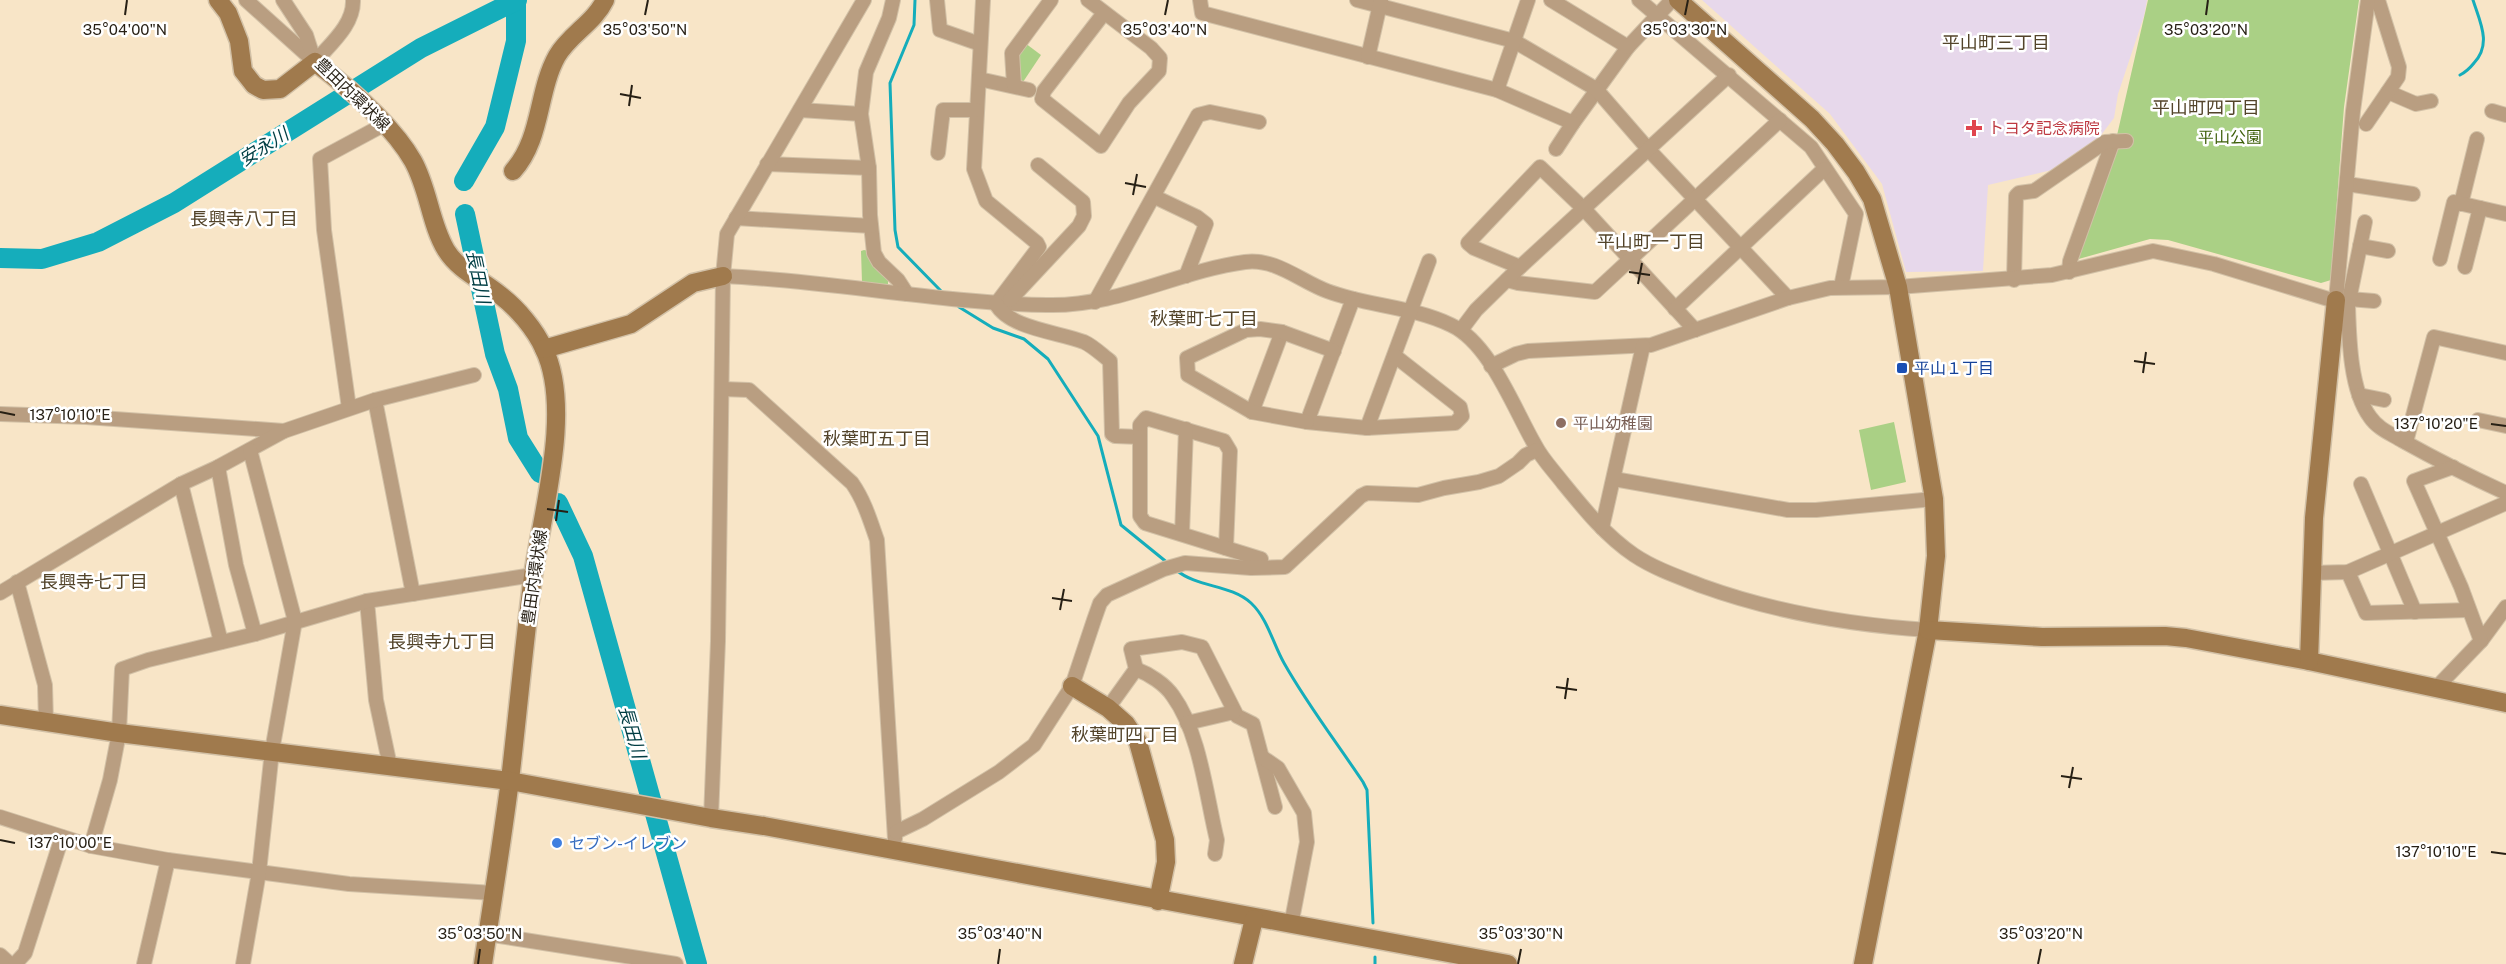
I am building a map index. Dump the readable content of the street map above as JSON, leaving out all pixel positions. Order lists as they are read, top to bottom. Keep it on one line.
{"streets":{"street":["豊田内環状線"]},"districts":["平山町三丁目","平山町四丁目","長興寺八丁目","平山町一丁目","秋葉町七丁目","秋葉町五丁目","長興寺七丁目","長興寺九丁目","秋葉町四丁目"],"water":["安永川","長田川"],"parks":["平山公園"],"places":{"health":["トヨタ記念病院"],"transit":["平山１丁目"],"other":["平山幼稚園","セブン-イレブン"]},"coordinates":["35°04'00\"N","35°03'50\"N","35°03'40\"N","35°03'30\"N","35°03'20\"N","137°10'10\"E","137°10'20\"E","137°10'00\"E"]}
